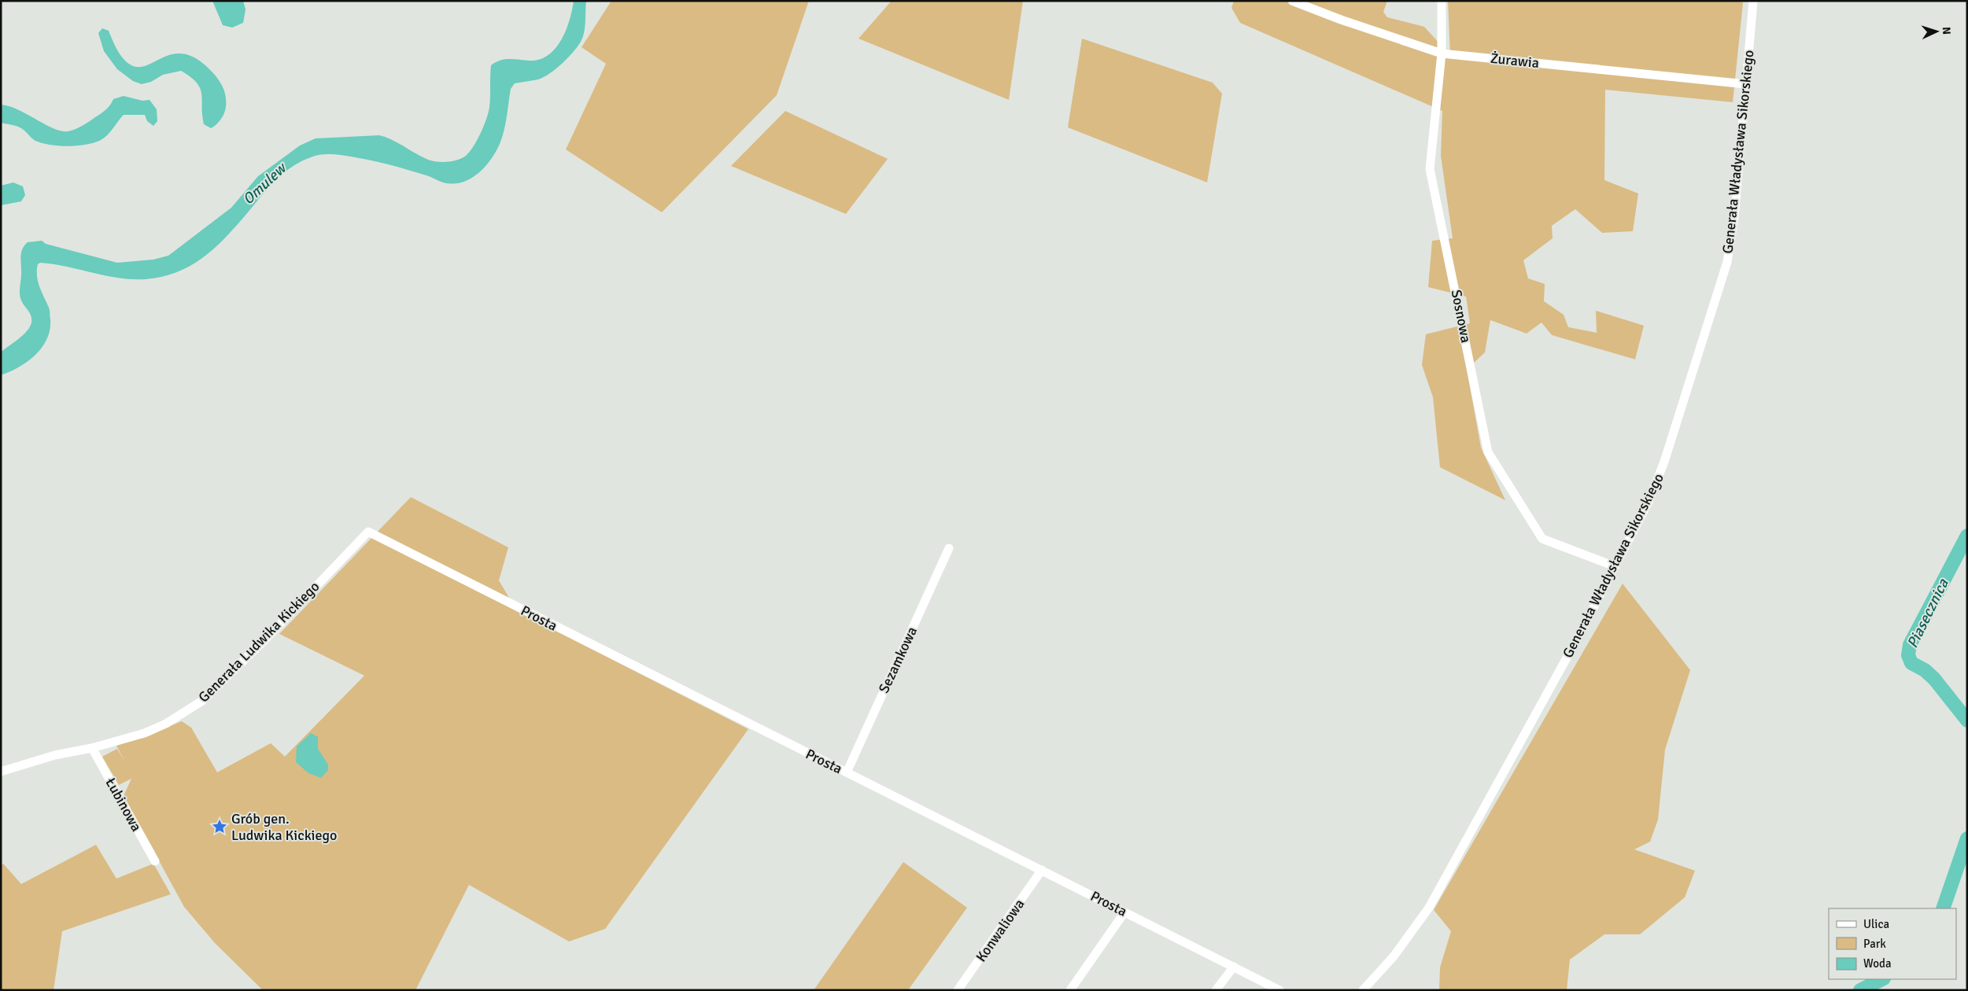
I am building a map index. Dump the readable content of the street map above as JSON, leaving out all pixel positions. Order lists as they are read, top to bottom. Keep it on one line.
{"streets":{"street":["Żurawia","Generała Władysława Sikorskiego","Sosnowa","Prosta","Generała Ludwika Kickiego","Sezamkowa","Łubinowa","Konwaliowa"]},"crossings":[["Żurawia","Generała Władysława Sikorskiego"],["Żurawia","Sosnowa"],["Generała Władysława Sikorskiego","Sosnowa"],["Prosta","Generała Ludwika Kickiego"],["Prosta","Sezamkowa"],["Prosta","Konwaliowa"],["Generała Ludwika Kickiego","Łubinowa"]],"water":["Omulew","Piasecznica"],"places":{"place":["Grób gen. Ludwika Kickiego"]},"legend":["Ulica","Park","Woda"],"north":"right"}
